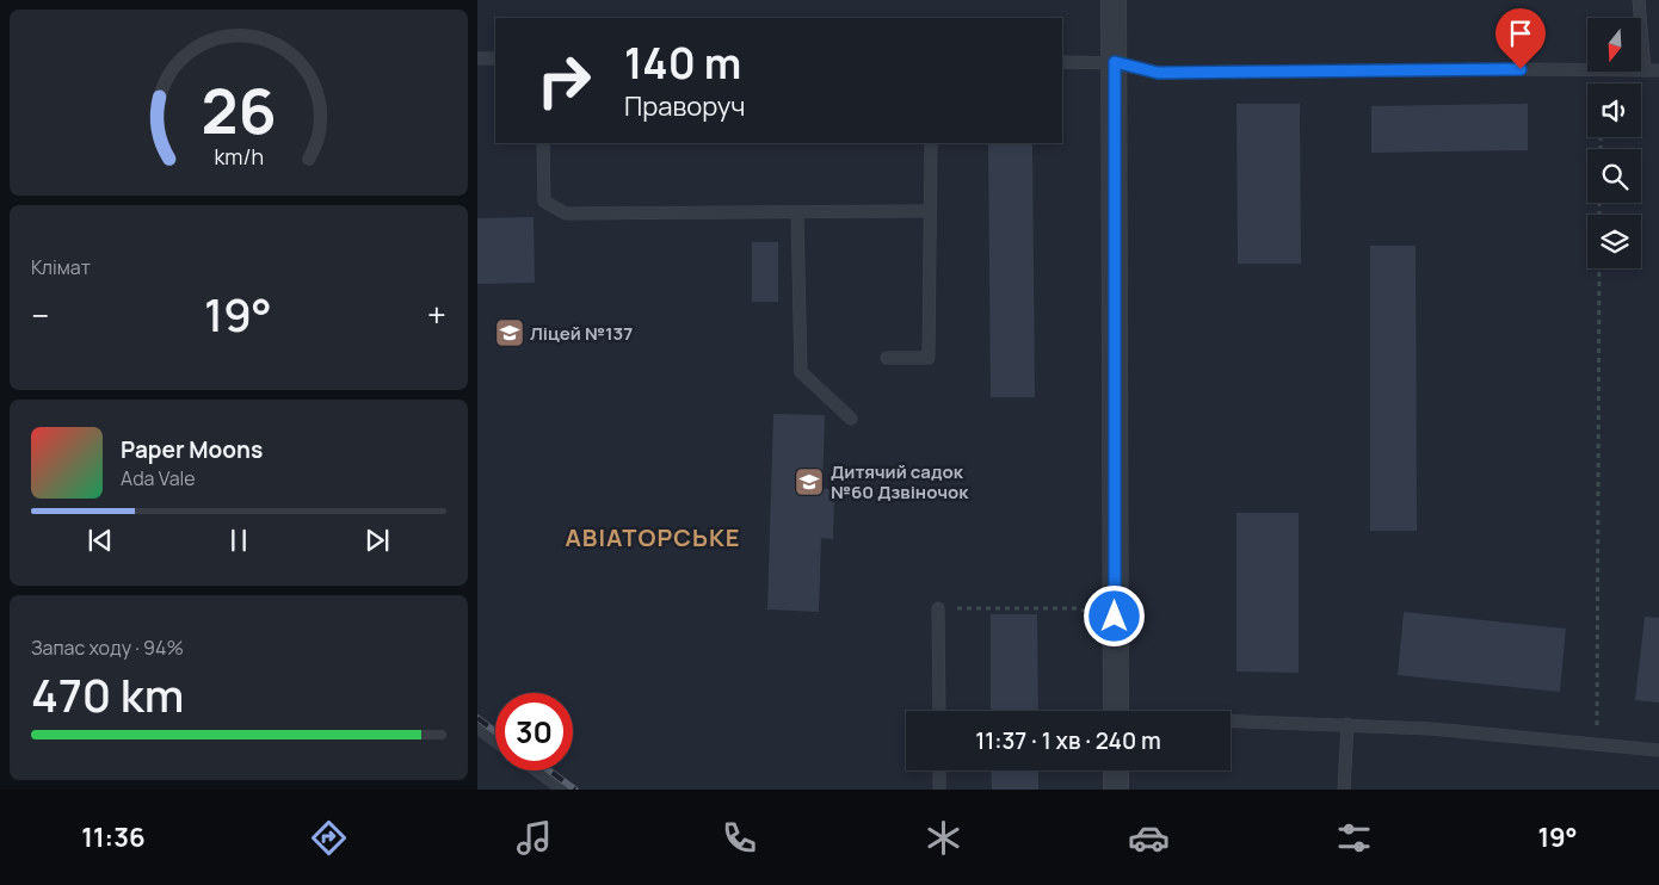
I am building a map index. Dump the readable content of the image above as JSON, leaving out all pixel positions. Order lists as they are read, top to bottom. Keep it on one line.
{"districts":["АВІАТОРСЬКЕ"],"places":{"school or university":["Ліцей №137","Дитячий садок №60 Дзвіночок"]},"north":"bottom","page":{"turn":["140 m","Праворуч"],"tile":["Клімат",["Запас ходу · 94%","470 km"]],"heat":["−","19°","+"],"song":["Paper Moons","Ada Vale"],"limit":"30","trip":"11:37 · 1 хв · 240 m","tabs":["11:36","19°"],"gauge":["26","km/h"]}}
